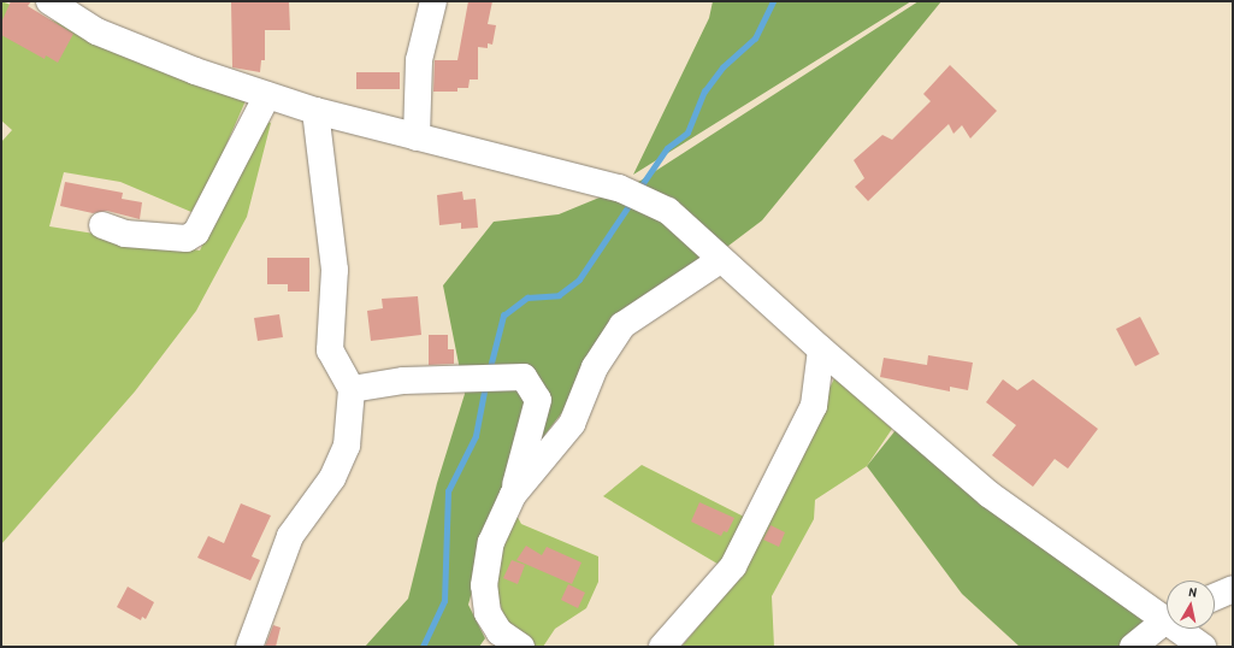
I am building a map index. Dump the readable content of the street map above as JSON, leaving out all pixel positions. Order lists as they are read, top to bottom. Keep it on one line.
{"north":"top"}
